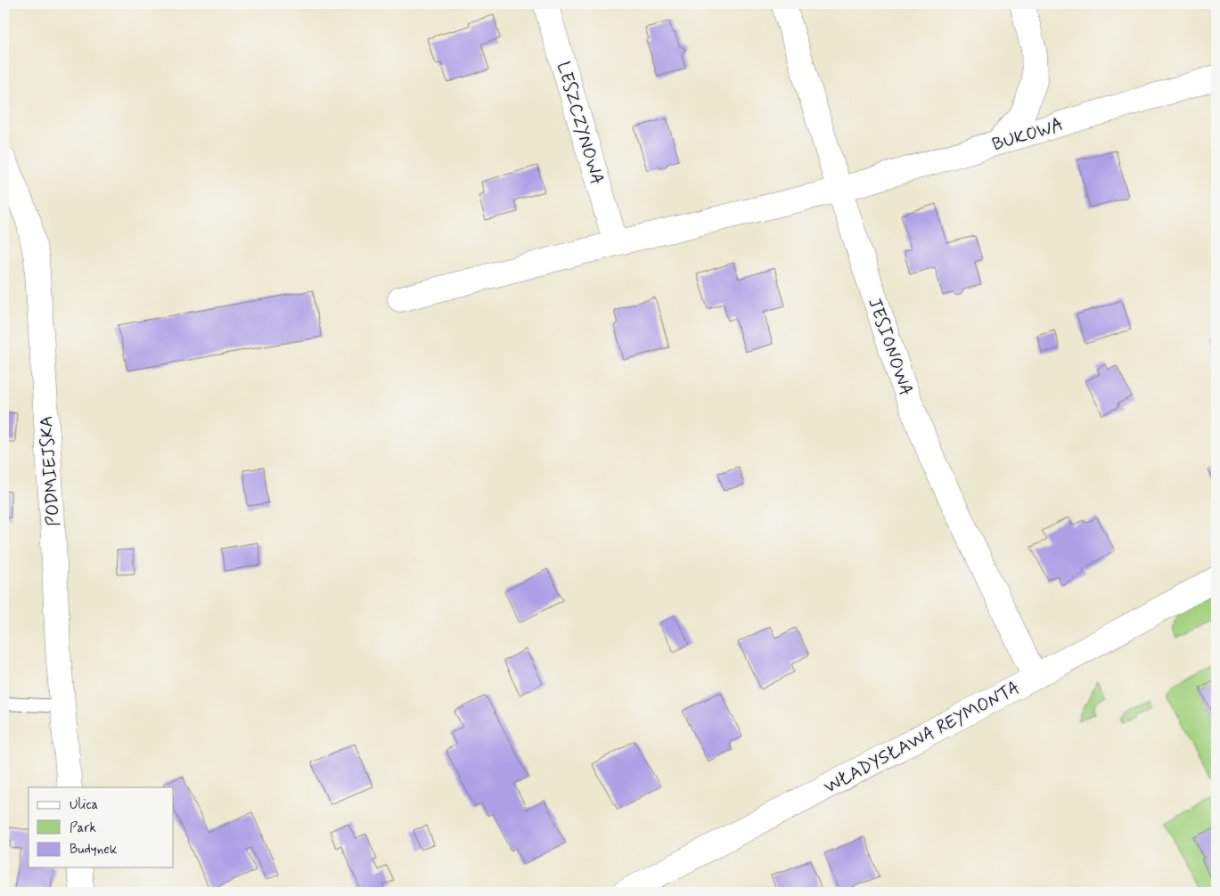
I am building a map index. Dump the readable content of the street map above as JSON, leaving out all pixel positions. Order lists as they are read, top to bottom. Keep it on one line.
{"streets":{"street":["LESZCZYNOWA","BUKOWA","JESIONOWA","PODMIEJSKA","WŁADYSŁAWA REYMONTA"]},"crossings":[["BUKOWA","JESIONOWA"],["JESIONOWA","WŁADYSŁAWA REYMONTA"]],"legend":["Ulica","Park","Budynek"]}
